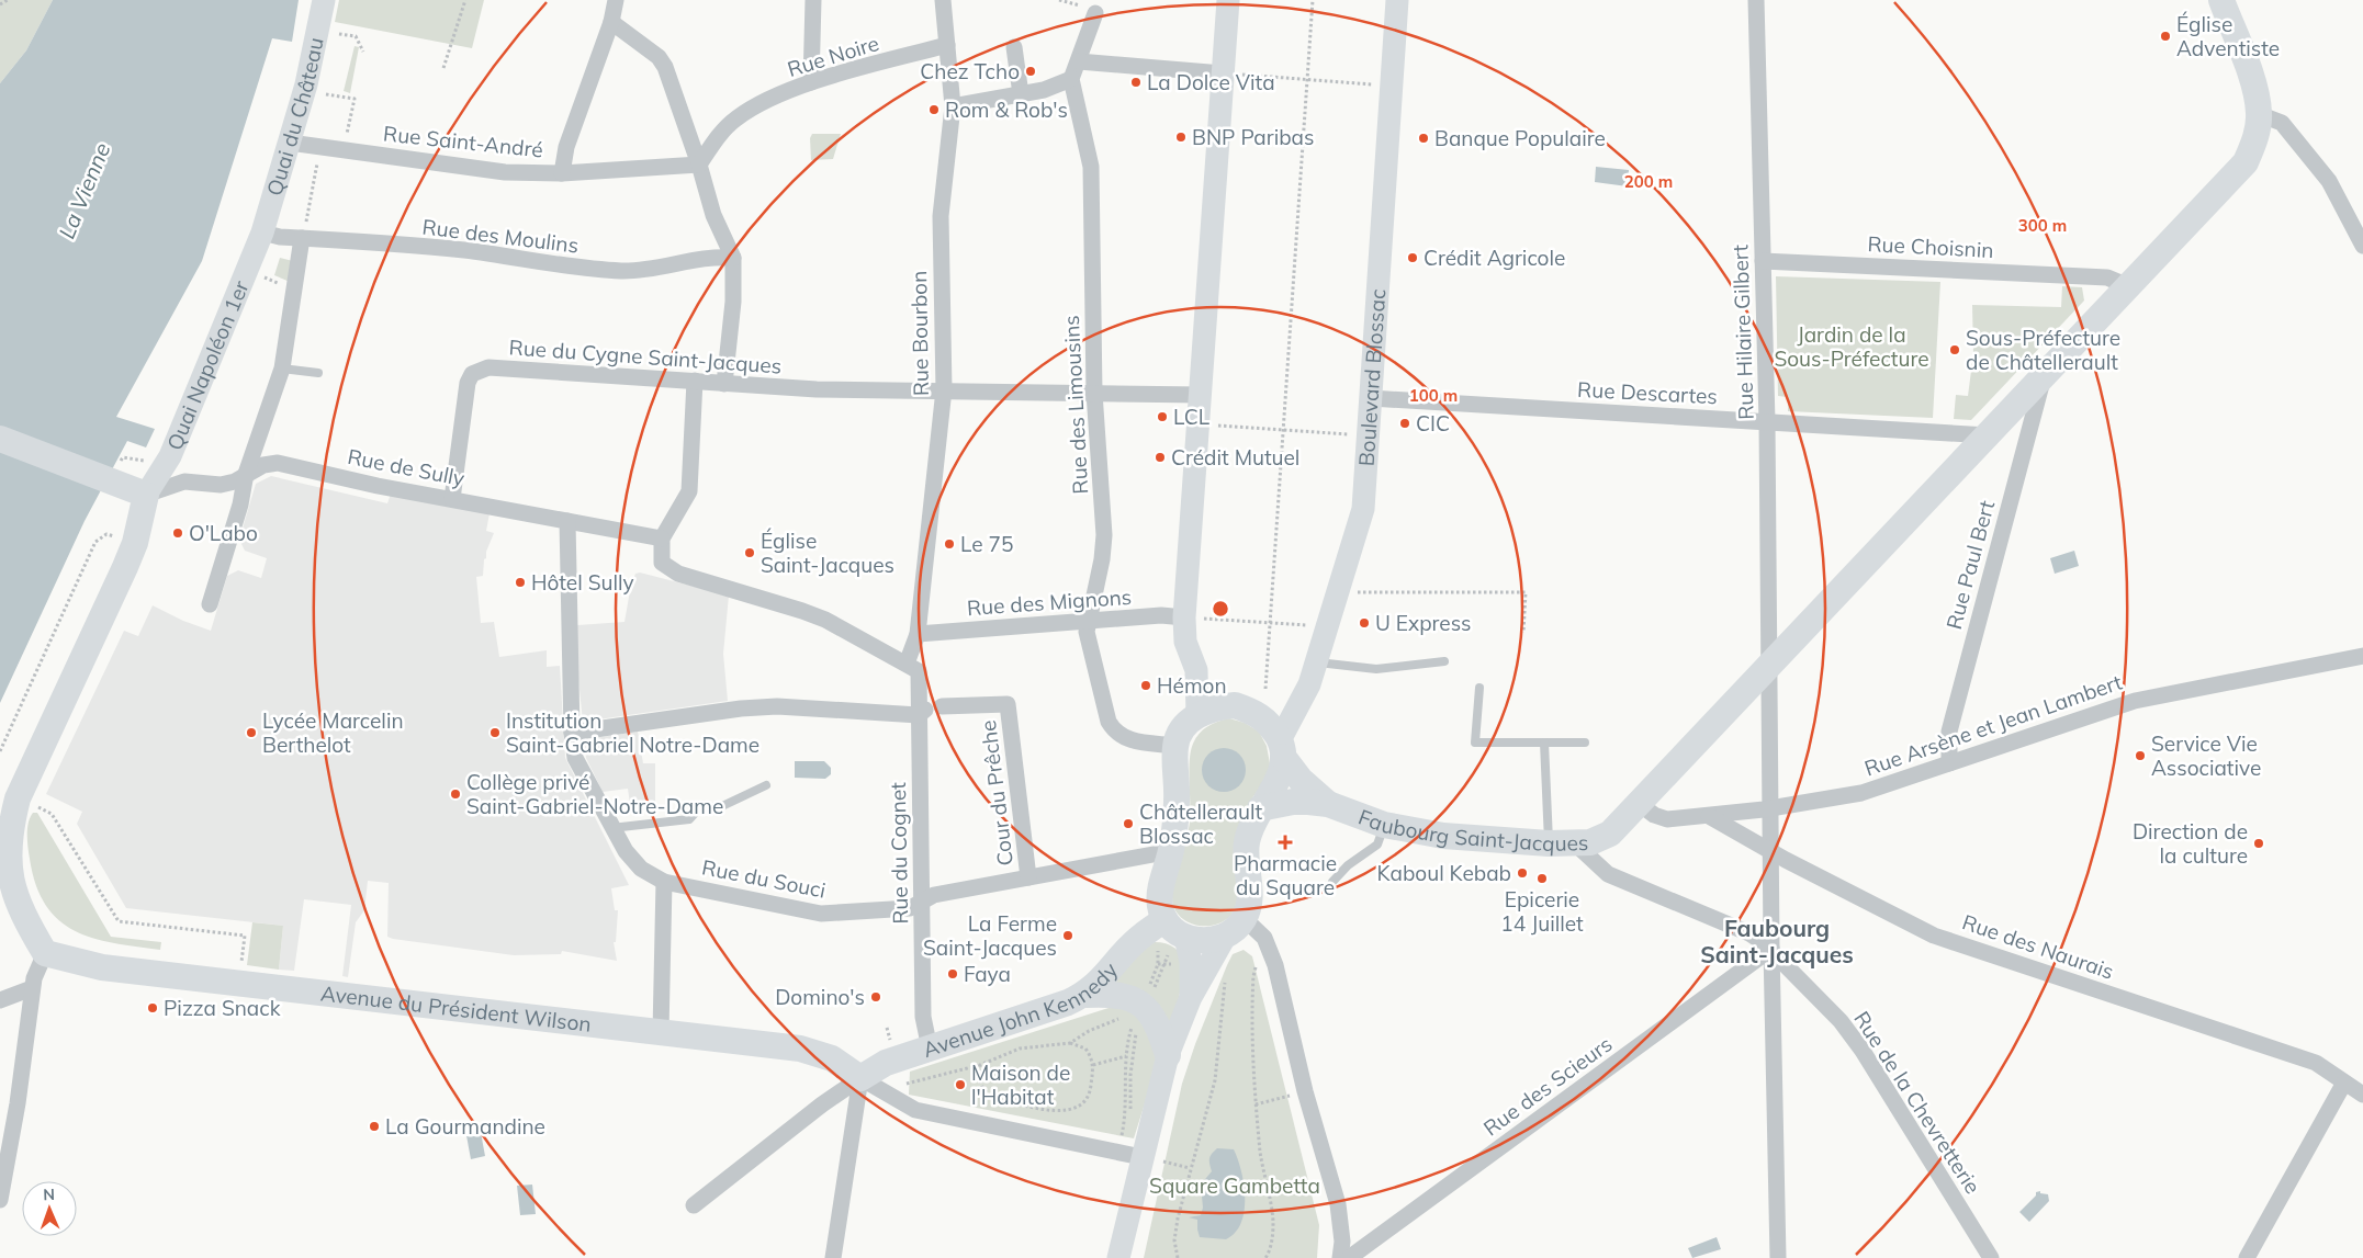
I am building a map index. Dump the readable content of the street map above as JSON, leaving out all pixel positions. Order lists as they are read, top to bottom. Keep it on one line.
{"streets":{"main road":["Quai du Château","Quai Napoléon 1er","Boulevard Blossac","Faubourg Saint-Jacques","Avenue John Kennedy","Avenue du Président Wilson"],"street":["Rue Noire","Rue Saint-André","Rue des Moulins","Rue Choisnin","Rue Hilaire Gilbert","Rue Bourbon","Rue du Cygne Saint-Jacques","Rue Descartes","Rue des Limousins","Rue de Sully","Rue Paul Bert","Rue des Mignons","Rue Arsène et Jean Lambert","Cour du Prêche","Rue du Cognet","Rue du Souci","Rue des Naurais","Rue des Scieurs","Rue de la Chevretterie"]},"crossings":[["Rue Noire","Rue Saint-André"],["Rue Noire","Rue Bourbon"],["Quai du Château","Rue Saint-André"],["Quai du Château","Rue des Moulins"],["Quai du Château","Quai Napoléon 1er"],["Rue des Moulins","Quai Napoléon 1er"],["Rue Choisnin","Rue Hilaire Gilbert"],["Rue Choisnin","Faubourg Saint-Jacques"],["Rue Hilaire Gilbert","Rue Descartes"],["Rue Hilaire Gilbert","Rue Arsène et Jean Lambert"],["Rue Hilaire Gilbert","Faubourg Saint-Jacques"],["Rue Hilaire Gilbert","Rue des Naurais"],["Rue Hilaire Gilbert","Rue des Scieurs"],["Rue Hilaire Gilbert","Rue de la Chevretterie"],["Rue Bourbon","Rue du Cygne Saint-Jacques"],["Rue Bourbon","Rue des Mignons"],["Rue Bourbon","Rue du Cognet"],["Rue du Cygne Saint-Jacques","Rue des Limousins"],["Rue du Cygne Saint-Jacques","Rue de Sully"],["Quai Napoléon 1er","Rue de Sully"],["Boulevard Blossac","Rue Descartes"],["Boulevard Blossac","Faubourg Saint-Jacques"],["Rue Descartes","Faubourg Saint-Jacques"],["Rue des Limousins","Rue des Mignons"],["Rue de Sully","Rue du Souci"],["Rue Paul Bert","Rue Arsène et Jean Lambert"],["Rue Paul Bert","Faubourg Saint-Jacques"],["Rue Arsène et Jean Lambert","Faubourg Saint-Jacques"],["Rue Arsène et Jean Lambert","Rue des Naurais"],["Cour du Prêche","Rue du Cognet"],["Cour du Prêche","Rue du Souci"],["Faubourg Saint-Jacques","Rue de la Chevretterie"],["Rue du Cognet","Rue du Souci"],["Rue du Cognet","Avenue John Kennedy"],["Avenue John Kennedy","Avenue du Président Wilson"],["Rue des Scieurs","Rue de la Chevretterie"]],"districts":["Faubourg Saint-Jacques"],"water":["La Vienne"],"parks":["Jardin de la Sous-Préfecture","Square Gambetta"],"places":{"other":["Église Adventiste","Chez Tcho","La Dolce Vita","Rom & Rob's","BNP Paribas","Banque Populaire","Crédit Agricole","Sous-Préfecture de Châtellerault","LCL","CIC","Crédit Mutuel","O'Labo","Le 75","Église Saint-Jacques","Hôtel Sully","U Express","Hémon","Lycée Marcelin Berthelot","Institution Saint-Gabriel Notre-Dame","Service Vie Associative","Collège privé Saint-Gabriel-Notre-Dame","Châtellerault Blossac","Direction de la culture","Kaboul Kebab","Epicerie 14 Juillet","La Ferme Saint-Jacques","Faya","Domino's","Pizza Snack","Maison de l'Habitat","La Gourmandine"],"health":["Pharmacie du Square"]},"north":"top","rings":["200 m","300 m","100 m"]}
